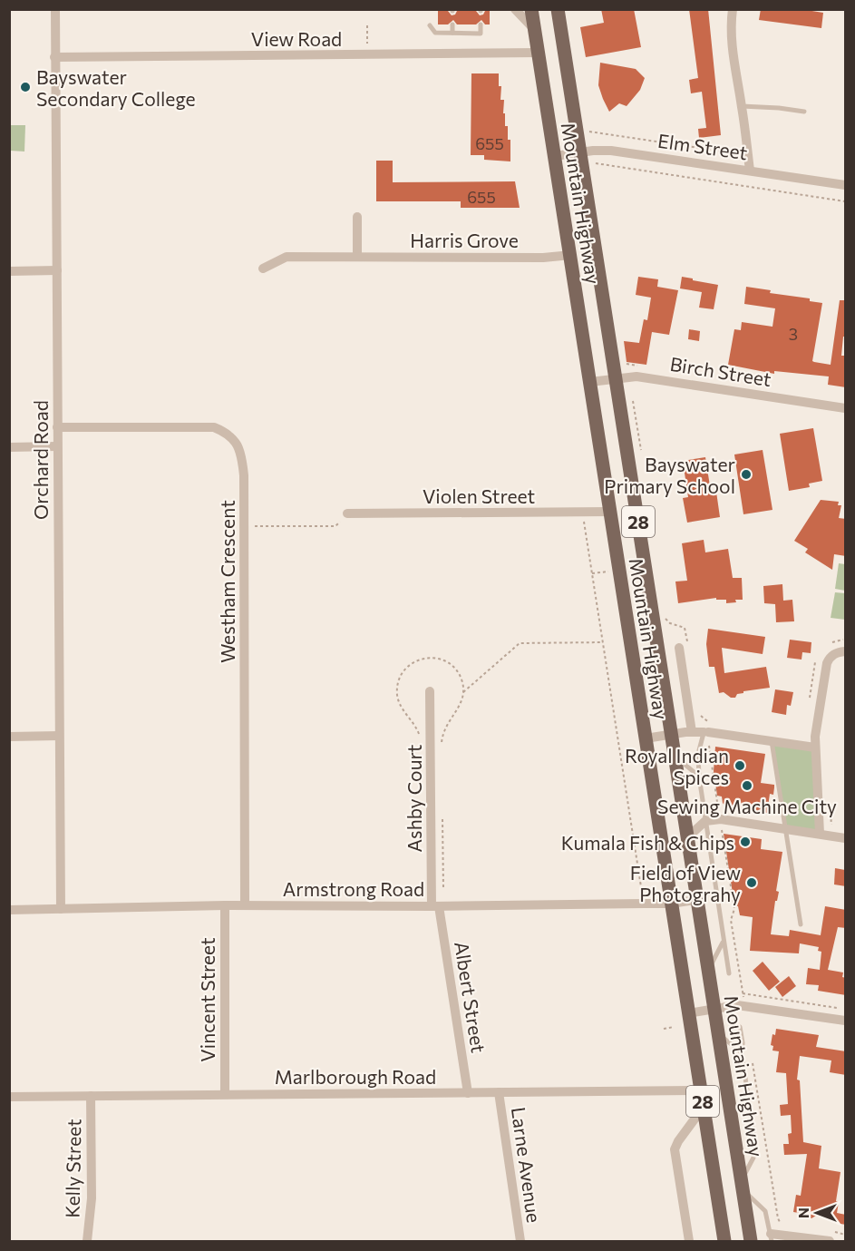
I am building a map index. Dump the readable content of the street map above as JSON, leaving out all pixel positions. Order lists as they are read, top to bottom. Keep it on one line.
{"streets":{"main road":["Mountain Highway","28"],"street":["View Road","Elm Street","Harris Grove","Birch Street","Orchard Road","Violen Street","Westham Crescent","Ashby Court","Armstrong Road","Albert Street","Vincent Street","Marlborough Road","Larne Avenue","Kelly Street"]},"crossings":[["View Road","Mountain Highway"],["View Road","Orchard Road"],["Elm Street","Mountain Highway"],["Mountain Highway","Harris Grove"],["Mountain Highway","Birch Street"],["Mountain Highway","Violen Street"],["Mountain Highway","Armstrong Road"],["Mountain Highway","Marlborough Road"],["Orchard Road","Westham Crescent"],["Orchard Road","Armstrong Road"],["Westham Crescent","Armstrong Road"],["Ashby Court","Armstrong Road"],["Ashby Court","Albert Street"],["Armstrong Road","Albert Street"],["Armstrong Road","Vincent Street"],["Albert Street","Marlborough Road"],["Vincent Street","Marlborough Road"],["Marlborough Road","Larne Avenue"],["Marlborough Road","Kelly Street"]],"places":["Bayswater Secondary College","Bayswater Primary School","Royal Indian Spices","Sewing Machine City","Kumala Fish & Chips","Field of View Photograhy"],"house_numbers":["655","655","3"],"north":"left"}
